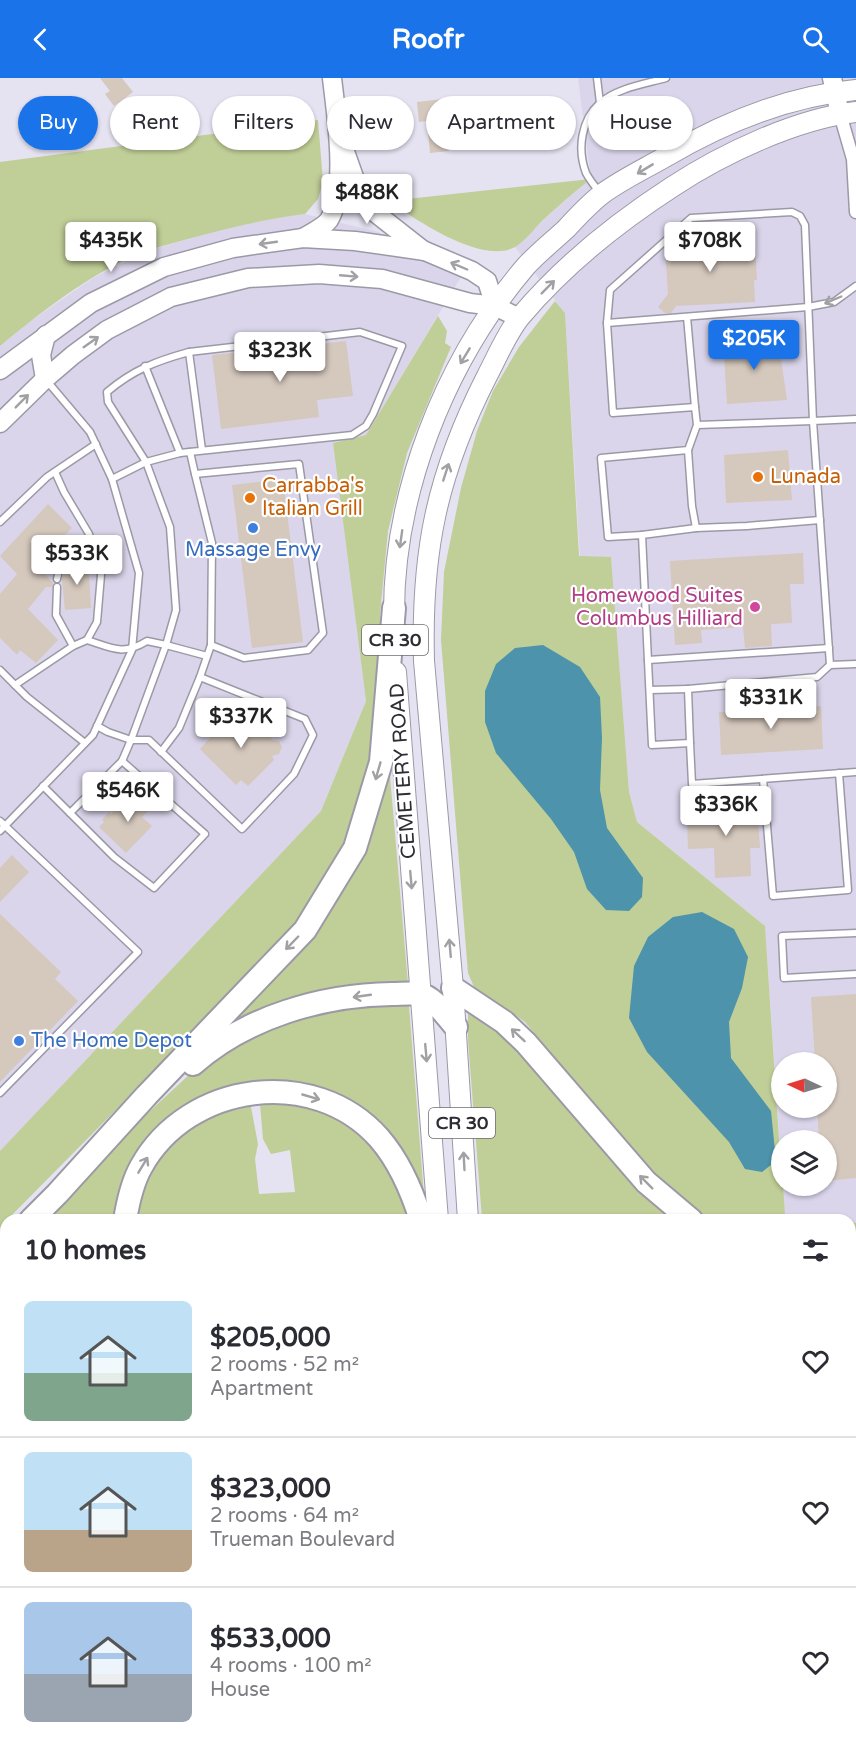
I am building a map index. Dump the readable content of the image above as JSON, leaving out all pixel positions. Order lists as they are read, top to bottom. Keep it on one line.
{"streets":{"main road":["CR 30","CEMETERY ROAD"]},"places":["Lunada","Carrabba's Italian Grill","Massage Envy","Homewood Suites Columbus Hilliard","The Home Depot"],"north":"left","page":{"header":"Roofr","chip":["Buy","Rent","Filters","New","Apartment","House"],"price":["$488K","$435K","$708K","$205K","$323K","$533K","$331K","$337K","$546K","$336K"],"heading":"10 homes","list":[{"name":"$205,000","note":"2 rooms · 52 m² · Apartment"},{"name":"$323,000","note":"2 rooms · 64 m² · Trueman Boulevard"},{"name":"$533,000","note":"4 rooms · 100 m² · House"}]}}
